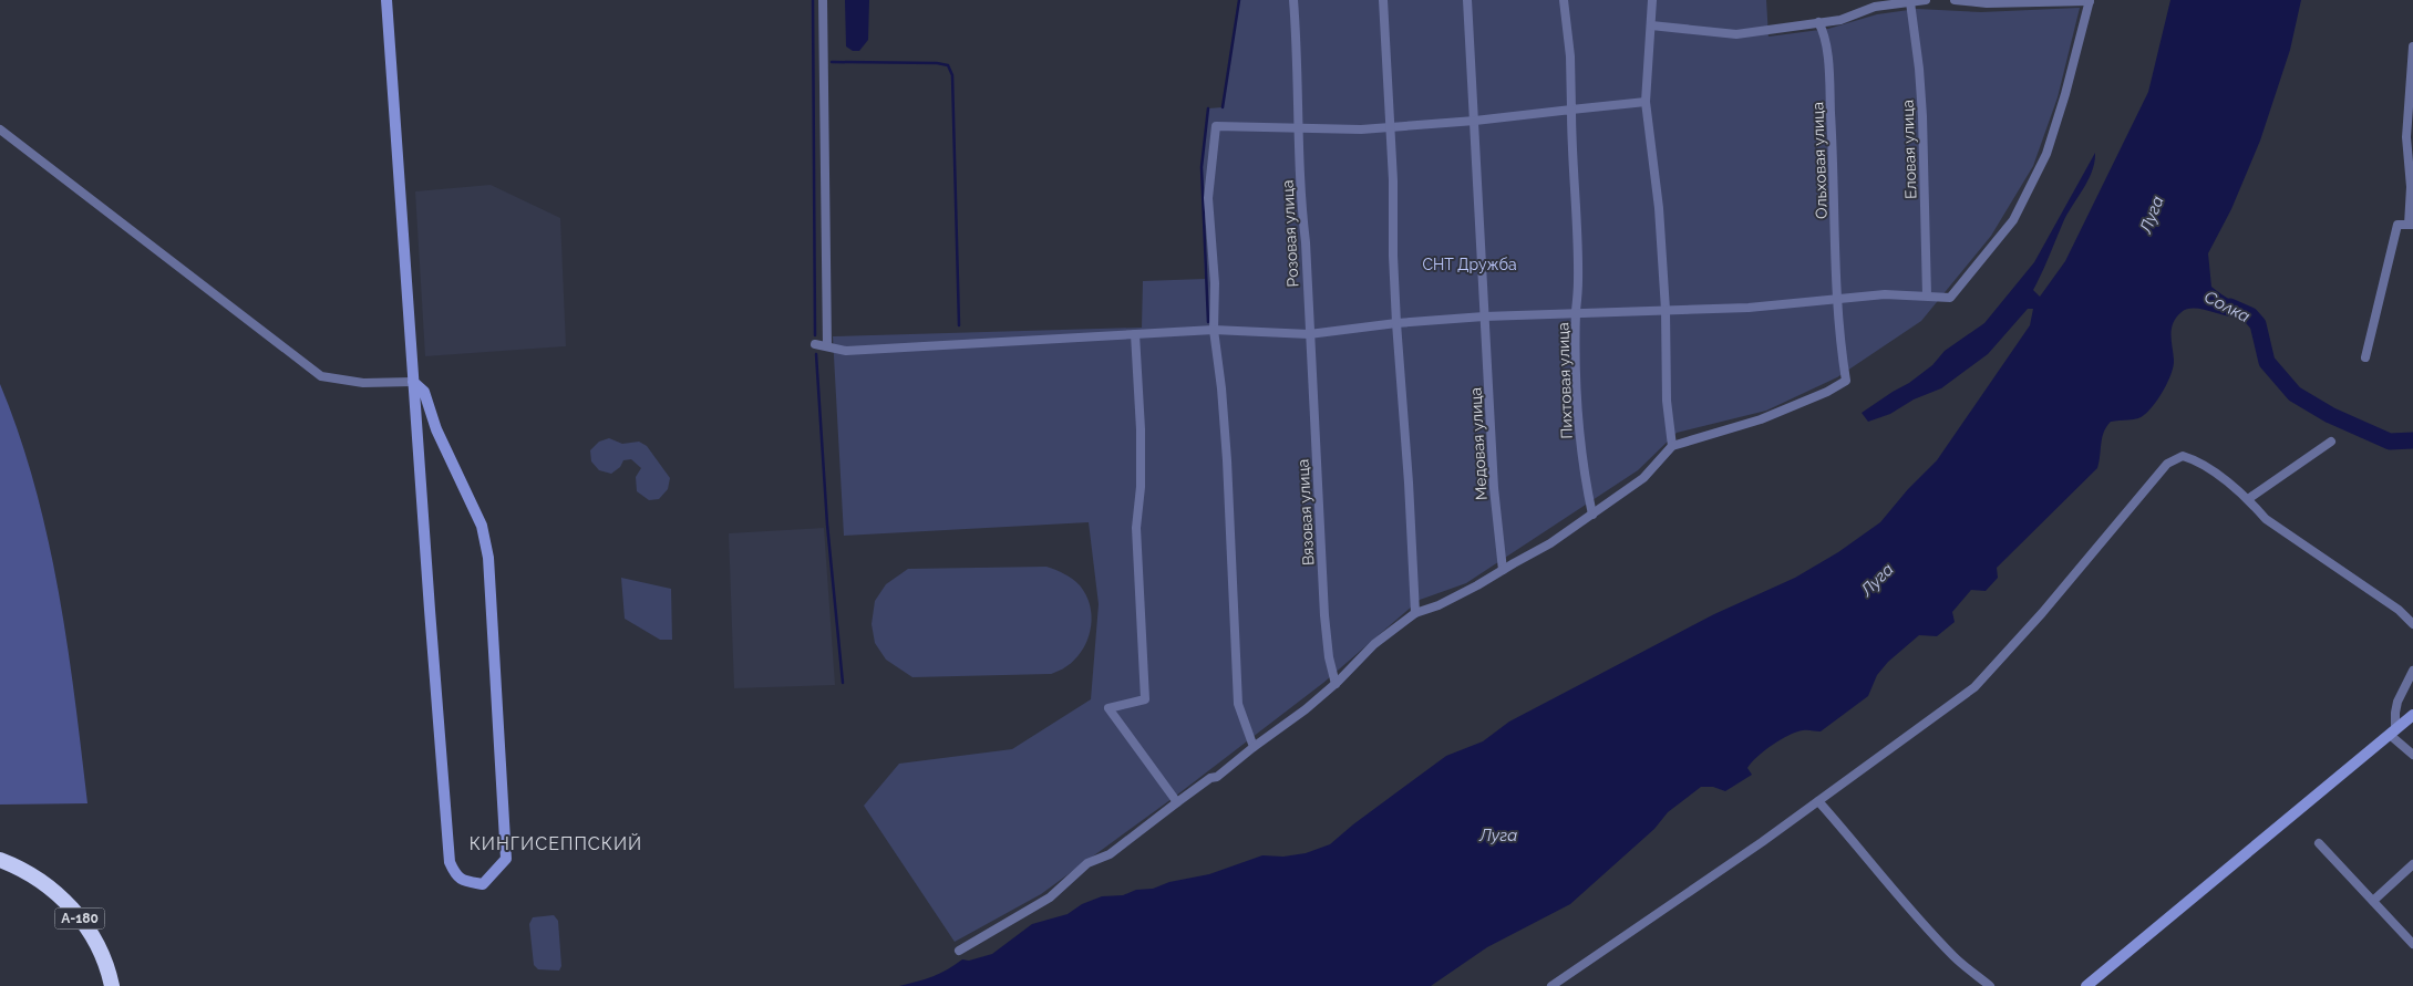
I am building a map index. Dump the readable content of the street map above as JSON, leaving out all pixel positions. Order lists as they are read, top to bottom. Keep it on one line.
{"streets":{"highway":["А-180"],"street":["Еловая улица","Ольховая улица","Розовая улица","Пихтовая улица","Медовая улица","Вязовая улица"]},"crossings":[["Розовая улица","Вязовая улица"]],"districts":["КИНГИСЕППСКИЙ"],"water":["Луга","Солка"],"parks":["СНТ Дружба"]}
